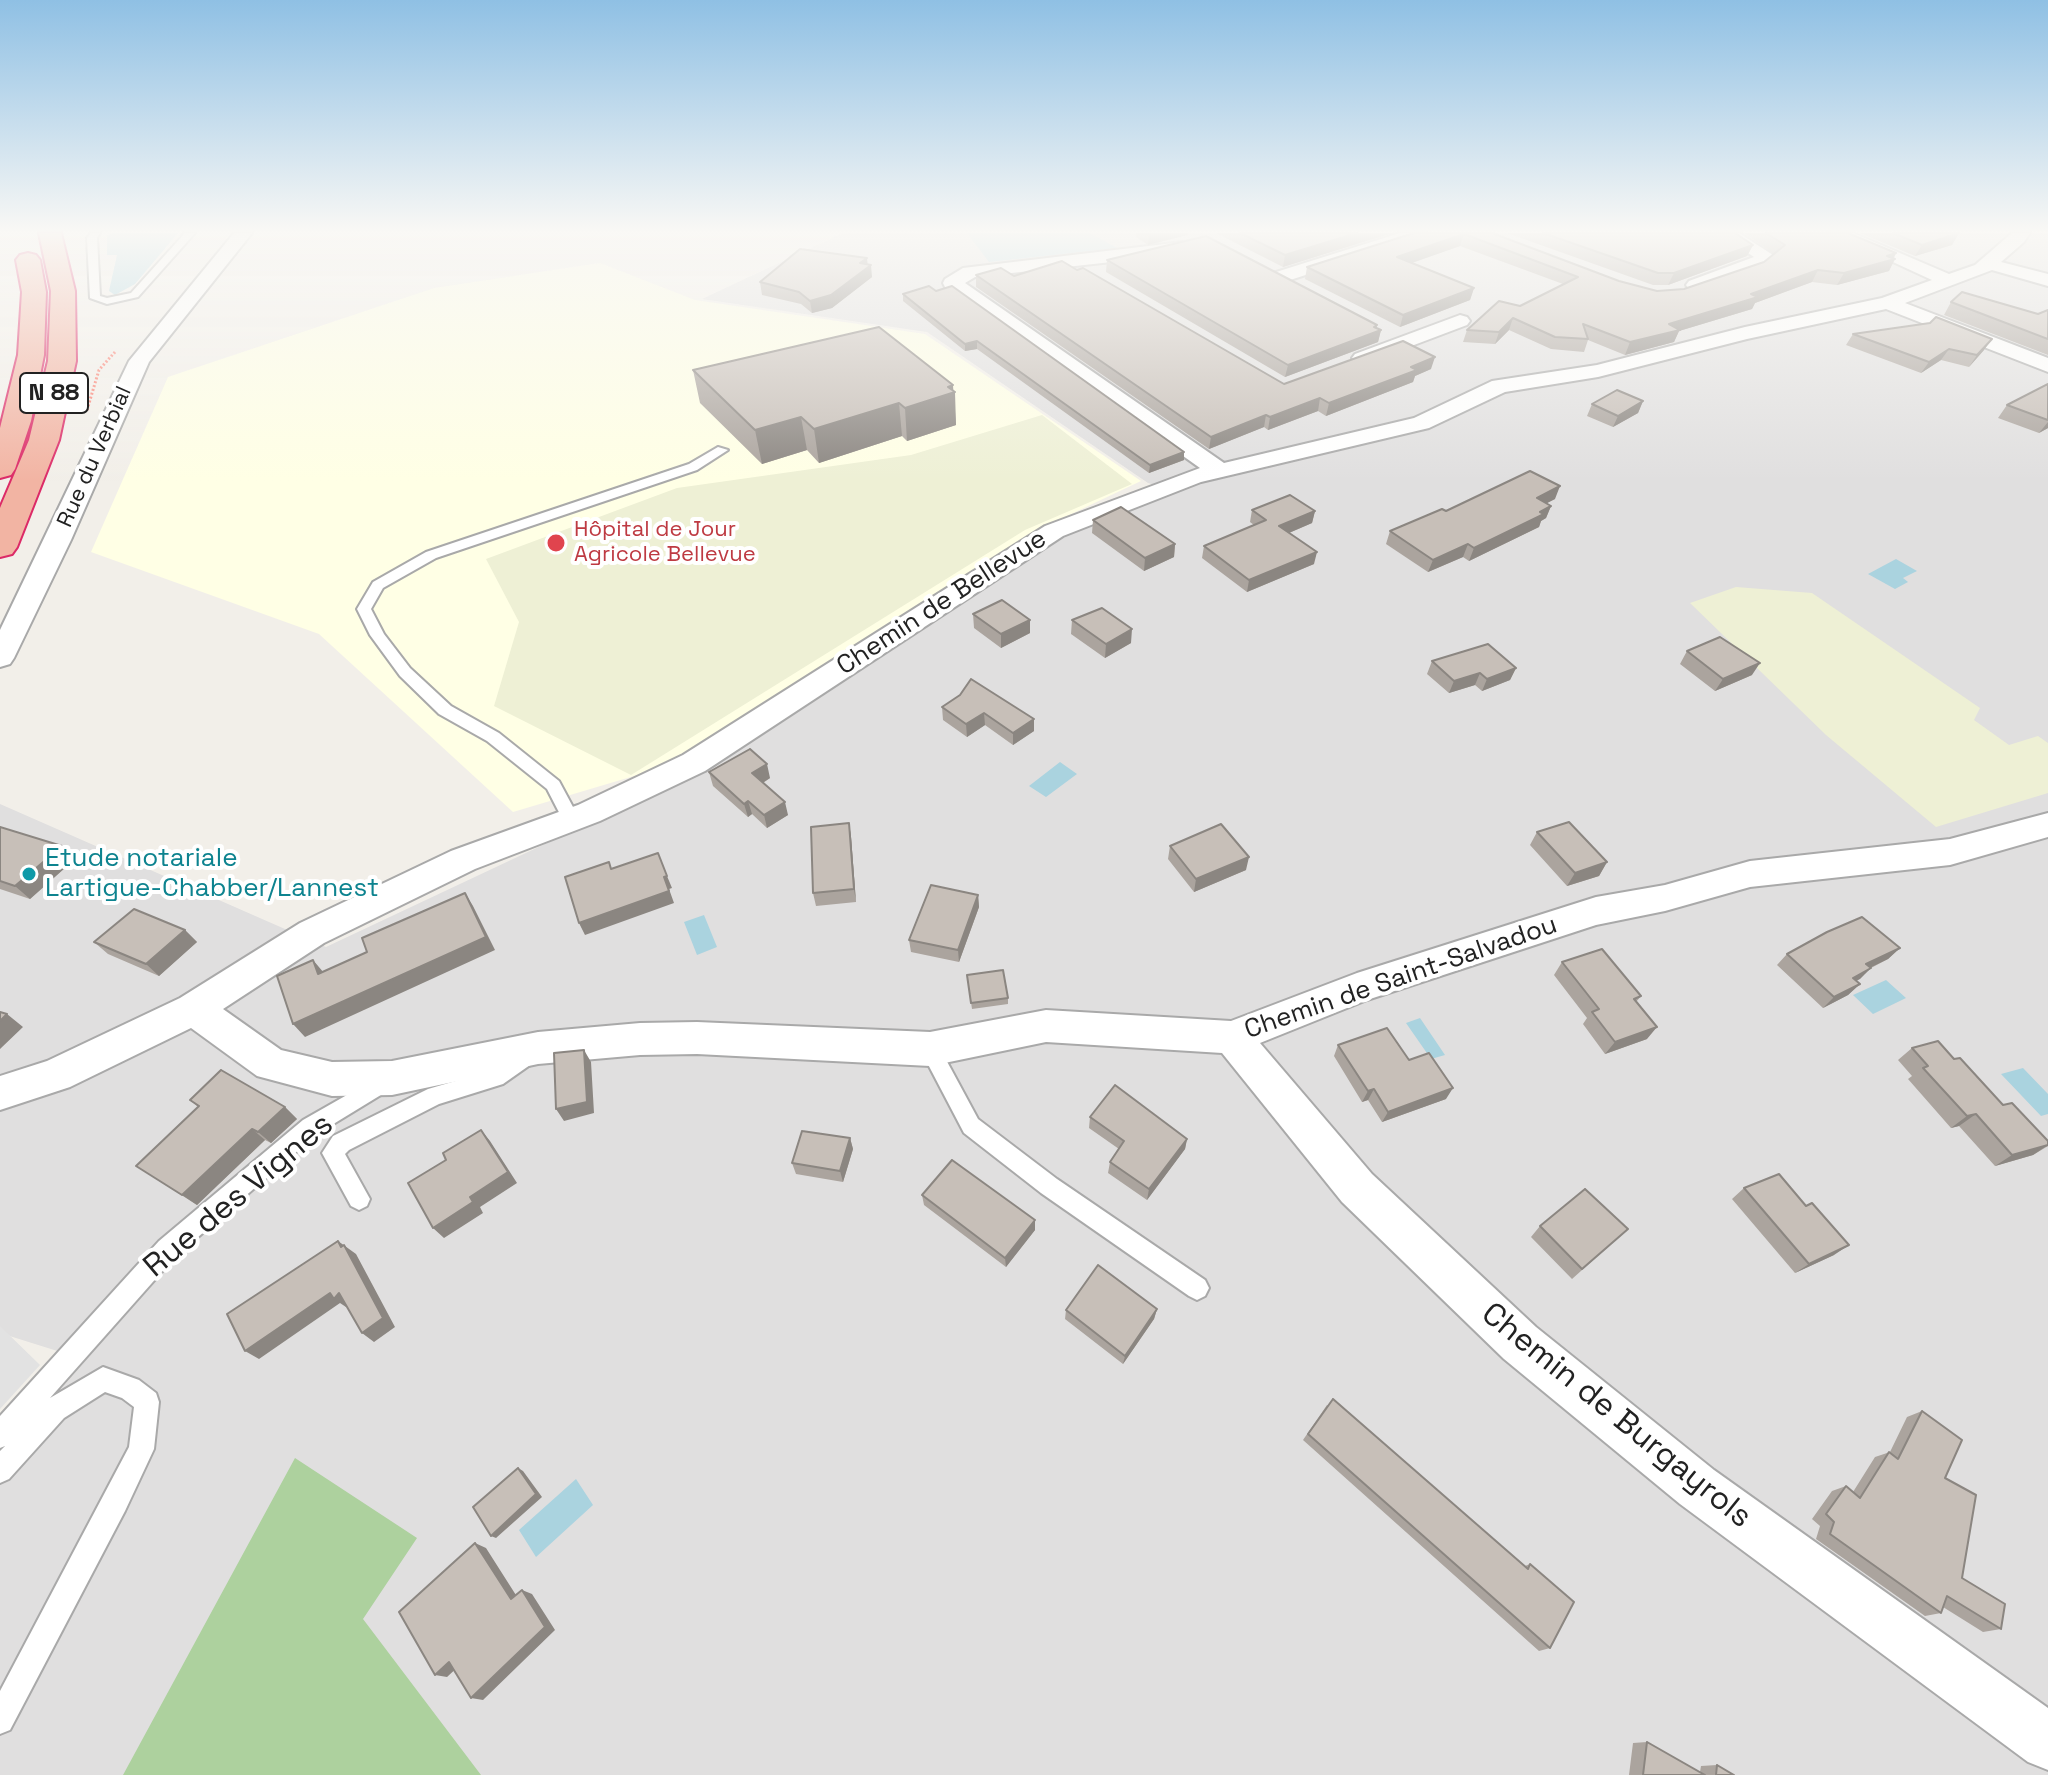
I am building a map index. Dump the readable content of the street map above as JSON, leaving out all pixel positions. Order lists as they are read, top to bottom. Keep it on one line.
{"streets":{"highway":["N 88"],"street":["Rue du Verbial","Chemin de Bellevue","Chemin de Saint-Salvadou","Chemin de Burgayrols"],"lane":["Rue des Vignes"]},"crossings":[["Chemin de Bellevue","Chemin de Saint-Salvadou"],["Chemin de Saint-Salvadou","Rue des Vignes"],["Chemin de Saint-Salvadou","Chemin de Burgayrols"]],"places":["Hôpital de Jour Agricole Bellevue","Etude notariale Lartigue-Chabber/Lannest"]}
